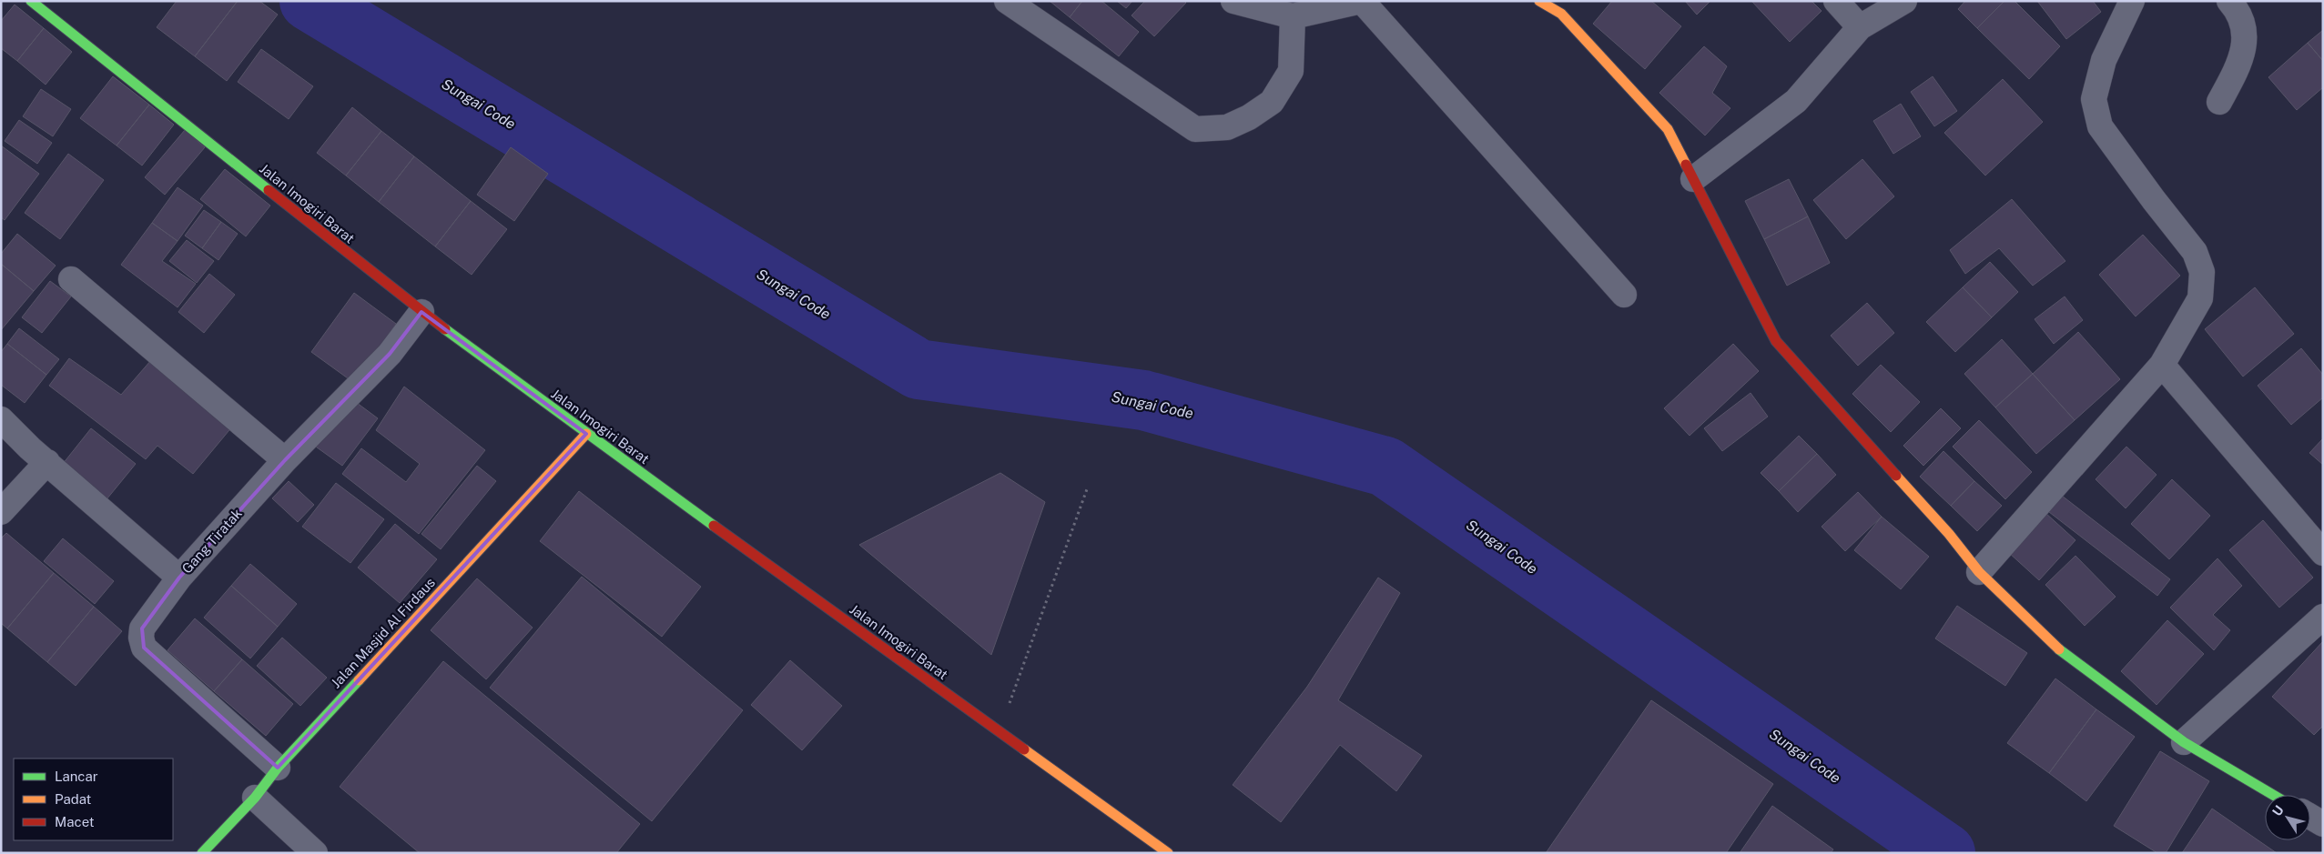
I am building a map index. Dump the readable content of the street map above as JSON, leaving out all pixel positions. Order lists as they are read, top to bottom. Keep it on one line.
{"streets":{"street":["Jalan Imogiri Barat","Gang Tiratak","Jalan Masjid Al Firdaus"]},"crossings":[["Jalan Imogiri Barat","Gang Tiratak"],["Jalan Imogiri Barat","Jalan Masjid Al Firdaus"],["Gang Tiratak","Jalan Masjid Al Firdaus"]],"water":["Sungai Code"],"legend":["Lancar","Padat","Macet"],"north":"top left"}
